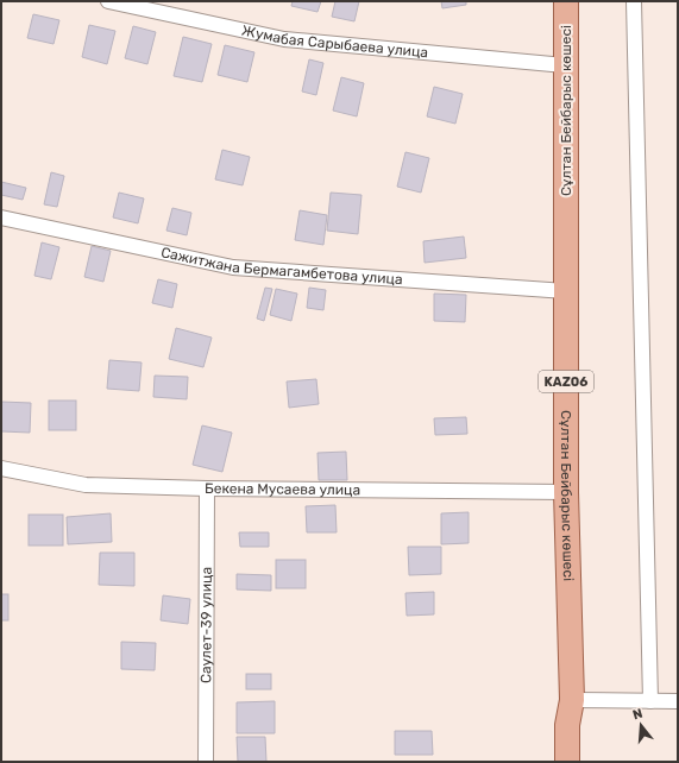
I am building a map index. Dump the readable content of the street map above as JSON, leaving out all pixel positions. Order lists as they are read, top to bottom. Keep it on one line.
{"streets":{"main road":["Сұлтан Бейбарыс көшесі","KAZ06"],"street":["Жумабая Сарыбаева улица","Сажитжана Бермагамбетова улица","Бекена Мусаева улица","Саулет-39 улица"]},"crossings":[["Жумабая Сарыбаева улица","Сұлтан Бейбарыс көшесі"],["Сұлтан Бейбарыс көшесі","Сажитжана Бермагамбетова улица"],["Сұлтан Бейбарыс көшесі","Бекена Мусаева улица"],["Бекена Мусаева улица","Саулет-39 улица"]],"north":"top"}
